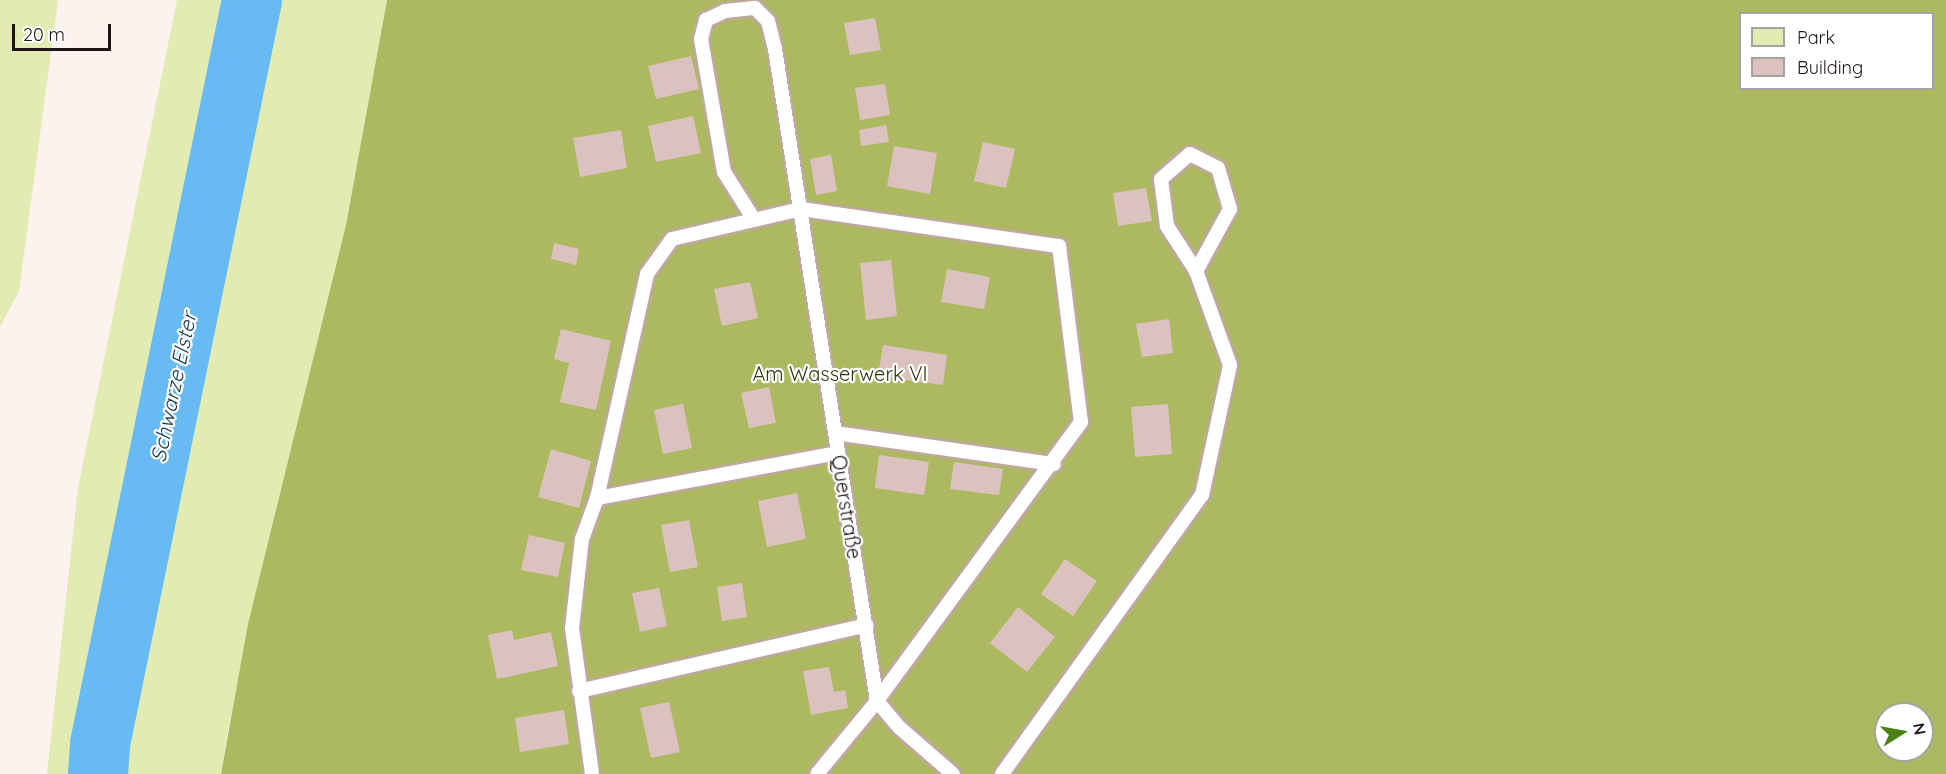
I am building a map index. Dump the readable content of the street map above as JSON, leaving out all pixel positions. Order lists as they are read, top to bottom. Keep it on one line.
{"streets":{"lane":["Querstraße"]},"water":["Schwarze Elster"],"parks":["Am Wasserwerk VI"],"legend":["Park","Building"],"scale_bar":"20 m","north":"right"}
